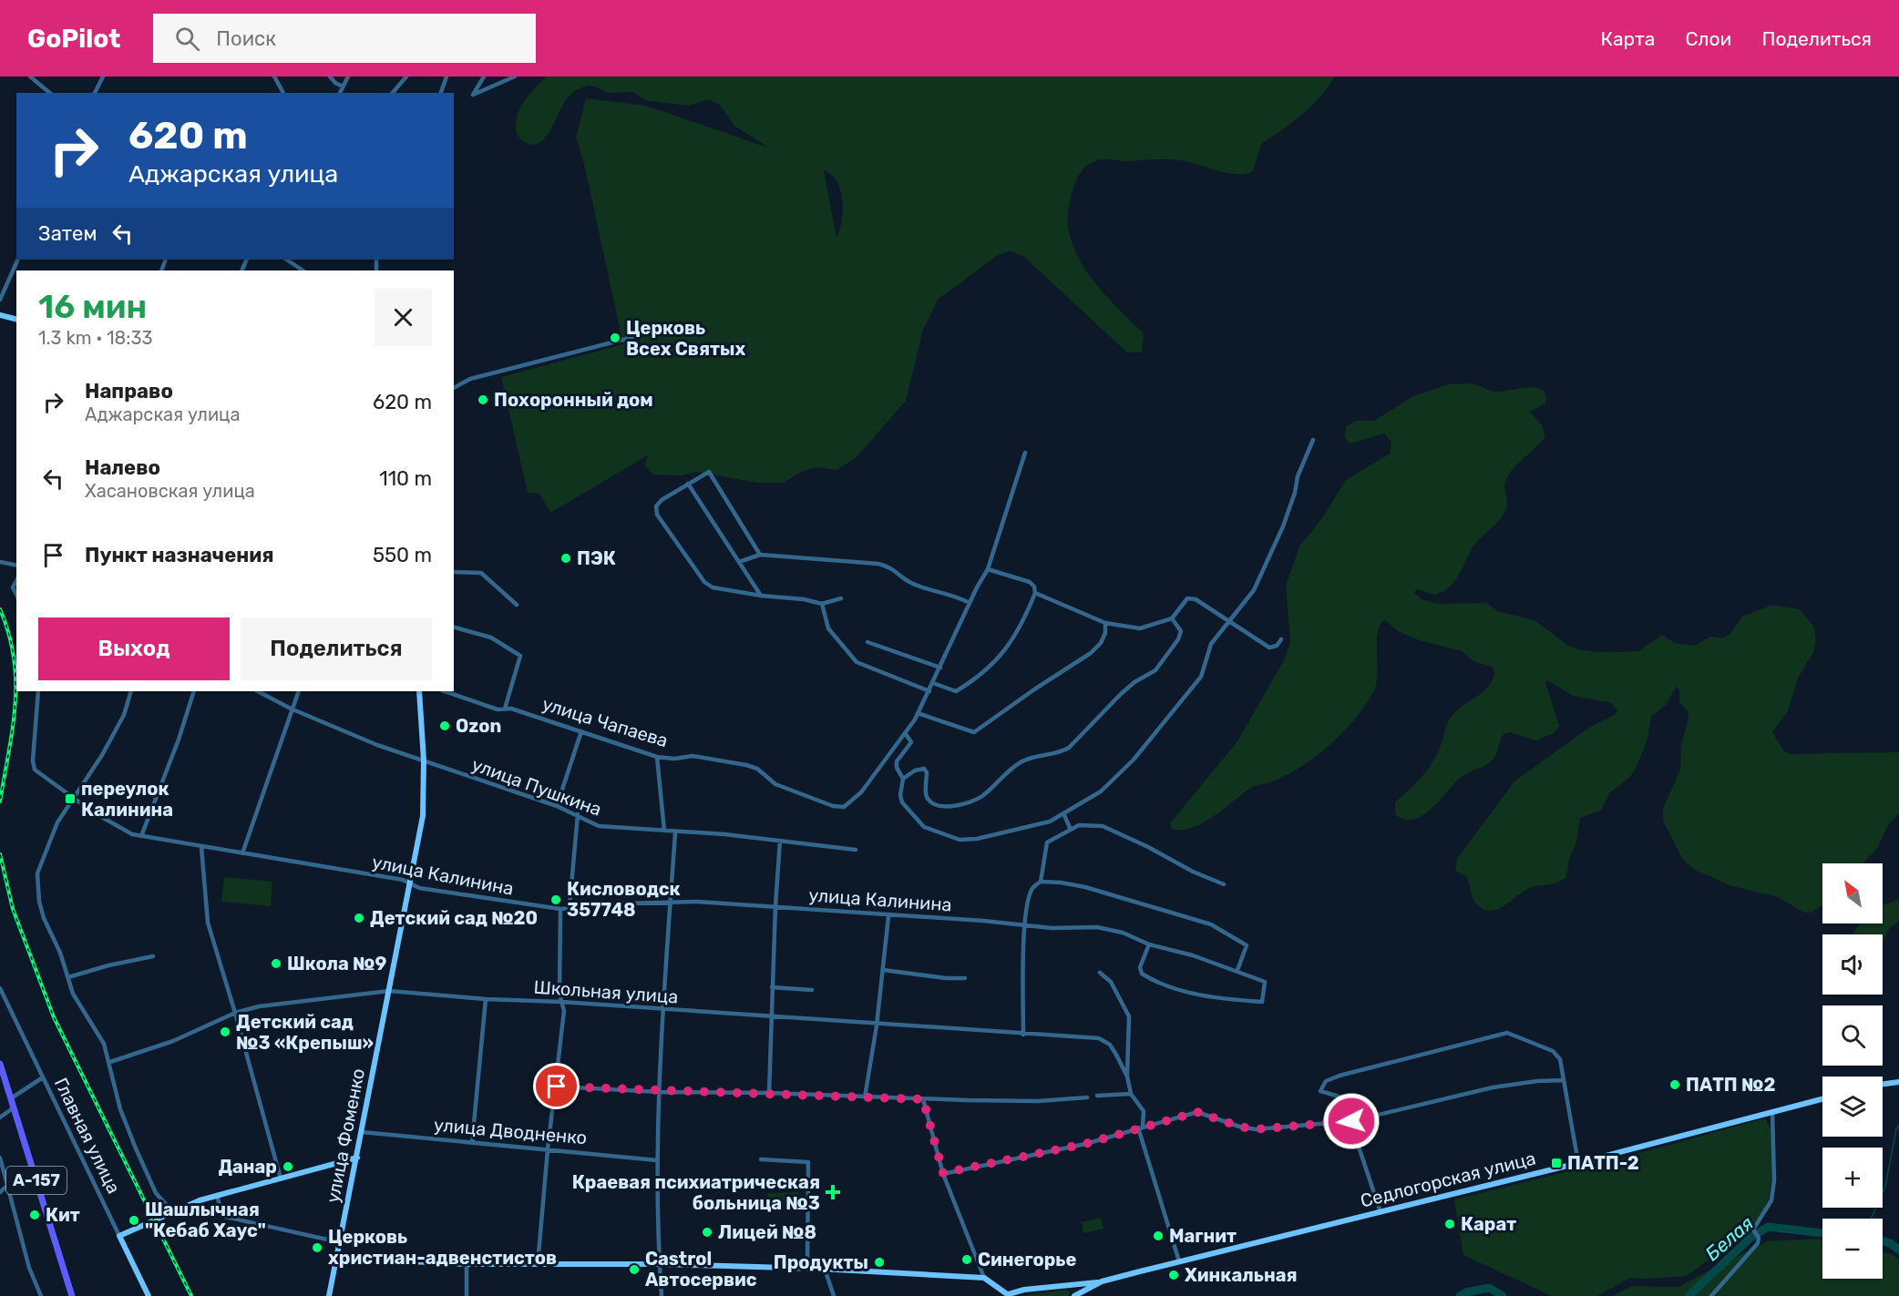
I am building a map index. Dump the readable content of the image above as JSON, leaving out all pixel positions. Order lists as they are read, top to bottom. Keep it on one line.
{"streets":{"main road":["Главная улица","улица Фоменко","Седлогорская улица","А-157"],"street":["улица Чапаева","улица Пушкина","улица Калинина","Школьная улица","улица Дводненко"]},"crossings":[["улица Пушкина","улица Фоменко"],["улица Калинина","улица Фоменко"],["Школьная улица","улица Фоменко"],["улица Дводненко","улица Фоменко"]],"water":["Белая"],"places":{"other":["Церковь Всех Святых","Похоронный дом","ПЭК","Ozon","Кисловодск 357748","Детский сад №20","Школа №9","Детский сад №3 «Крепыш»","ПАТП №2","Данар","Кит","Шашлычная \"Кебаб Хаус\"","Карат","Лицей №8","Магнит","Церковь христиан-адвенстистов","Синегорье","Продукты","Castrol Автосервис","Хинкальная"],"transit":["переулок Калинина","ПАТП-2"],"health":["Краевая психиатрическая больница №3"]},"north":"top left","page":{"header":"GoPilot","search":"Поиск","nav":["Карта","Слои","Поделиться"],"turn":["620 m","Аджарская улица"],"then":"Затем","heading":["16 мин","1.3 km · 18:33"],"list":[{"name":"Направо","note":"Аджарская улица","value":"620 m"},{"name":"Налево","note":"Хасановская улица","value":"110 m"},{"name":"Пункт назначения","value":"550 m"}],"buttons":["Выход","Поделиться"],"map_buttons":["+","−"]}}
